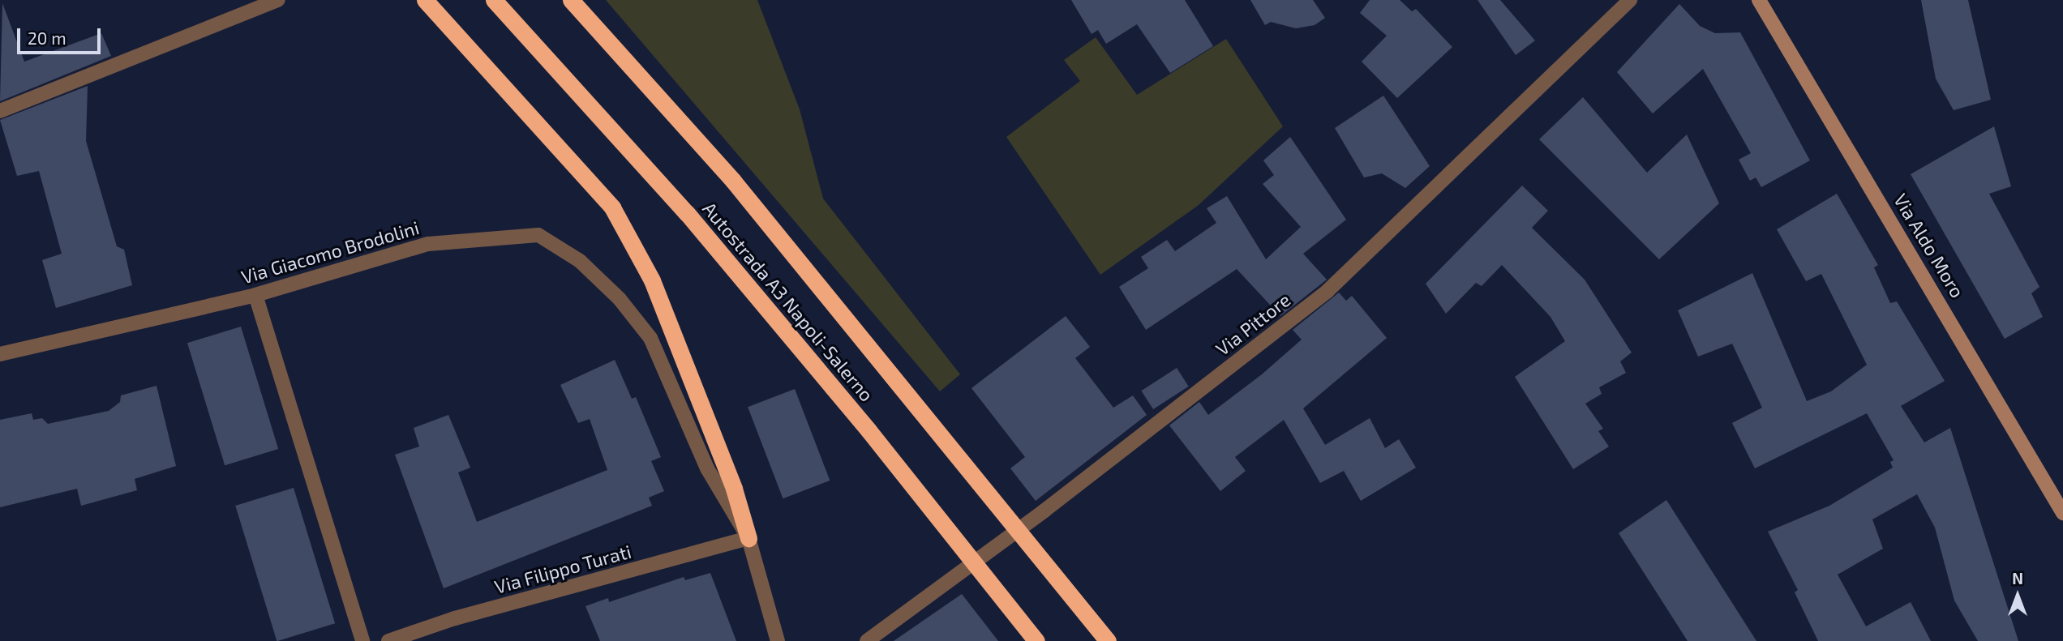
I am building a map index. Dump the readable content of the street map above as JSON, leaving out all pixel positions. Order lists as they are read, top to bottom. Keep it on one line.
{"streets":{"highway":["Autostrada A3 Napoli-Salerno"],"street":["Via Aldo Moro","Via Giacomo Brodolini","Via Pittore","Via Filippo Turati"]},"crossings":[["Via Giacomo Brodolini","Via Filippo Turati"]],"scale_bar":"20 m","north":"top"}
